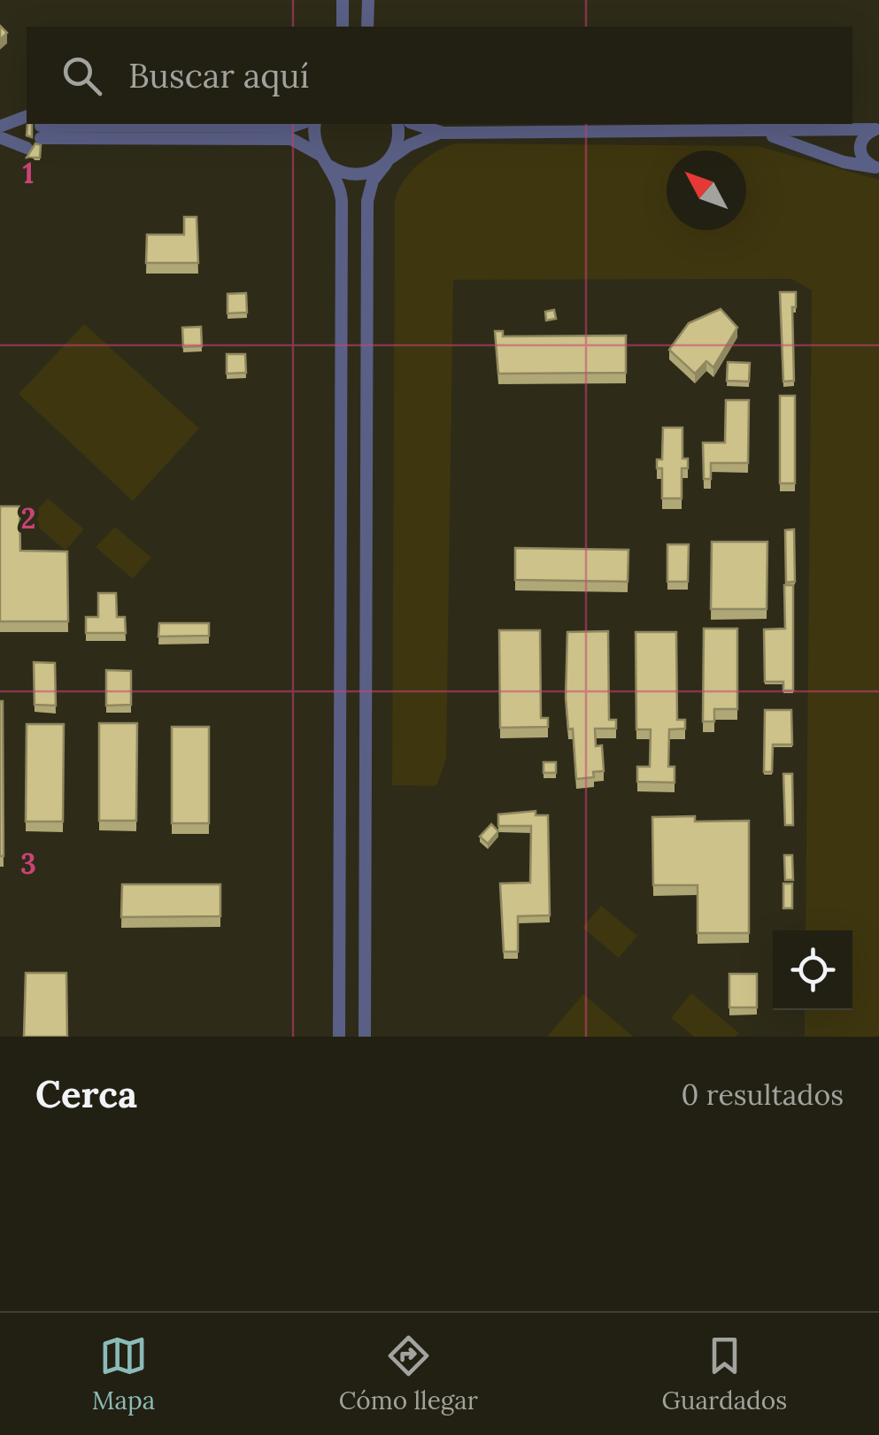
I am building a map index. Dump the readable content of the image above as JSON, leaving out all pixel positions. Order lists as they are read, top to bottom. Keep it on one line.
{"north":"top left","page":{"search":"Buscar aquí","heading":["Cerca","0 resultados"],"nav":["Mapa","Cómo llegar","Guardados"]},"grid":{"rows":["1","2","3"]}}
